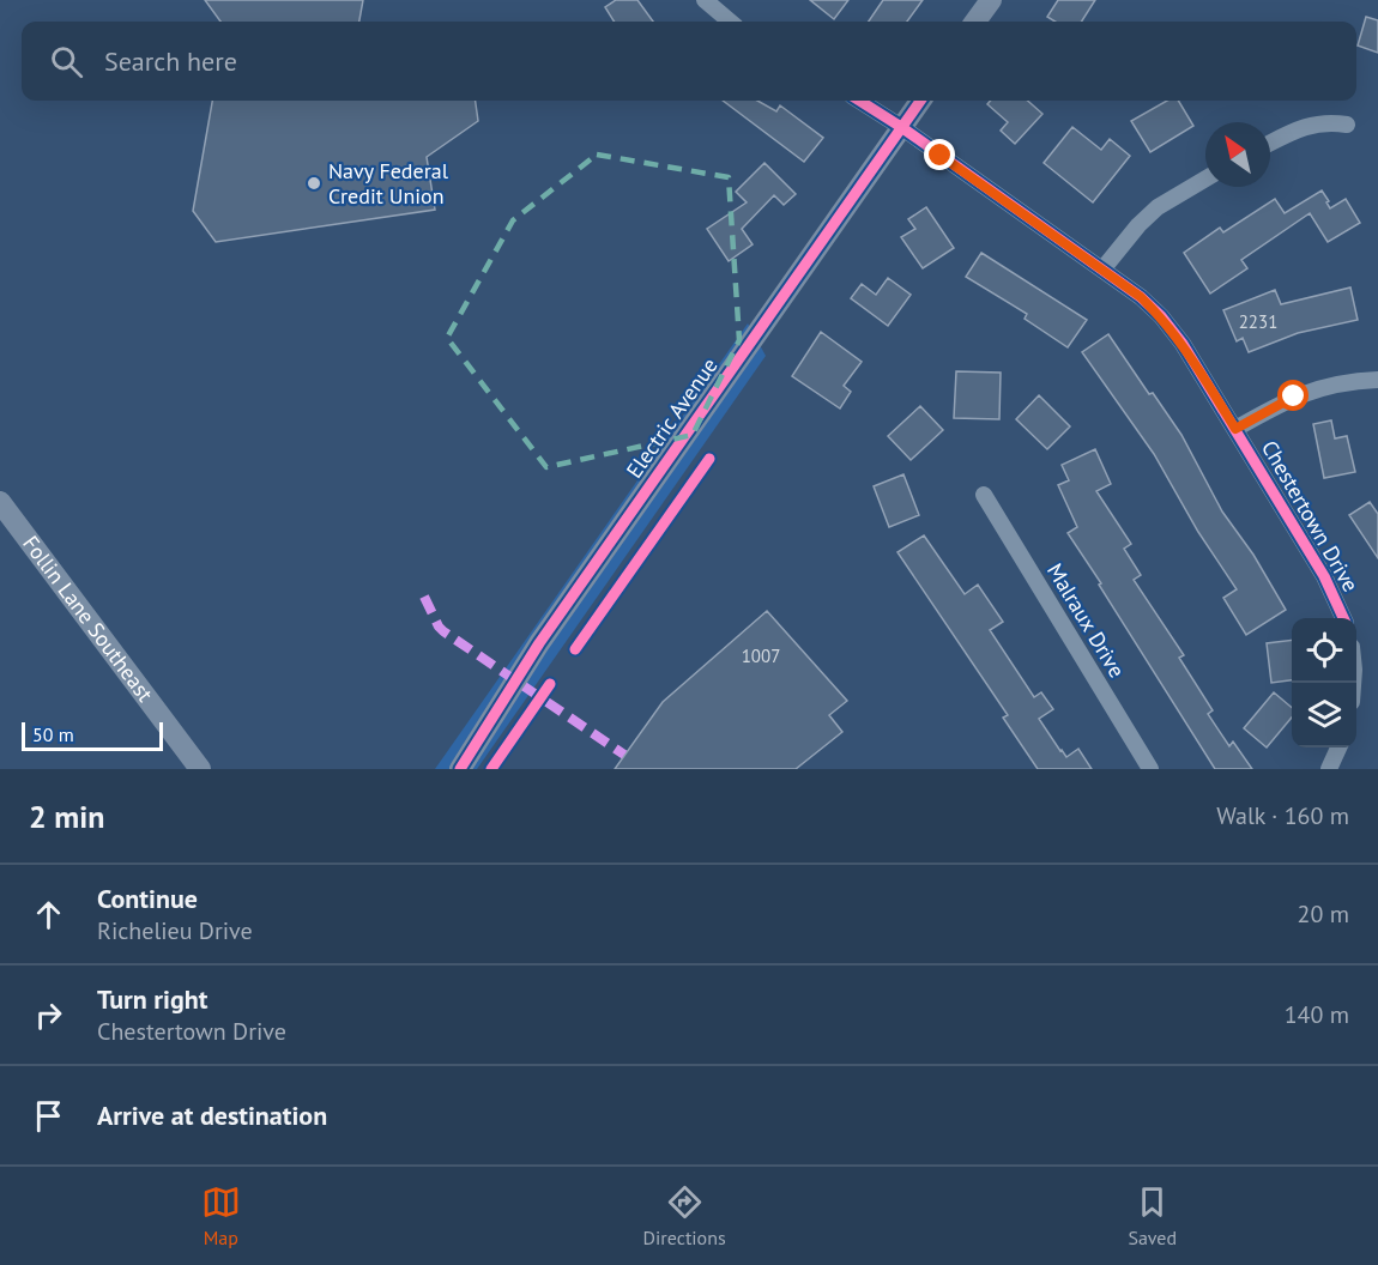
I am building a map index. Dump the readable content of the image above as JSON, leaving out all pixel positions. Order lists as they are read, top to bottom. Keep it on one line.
{"streets":{"street":["Electric Avenue","Chestertown Drive","Follin Lane Southeast","Malraux Drive"]},"crossings":[["Electric Avenue","Chestertown Drive"]],"places":["Navy Federal Credit Union"],"house_numbers":["2231","1007"],"scale_bar":"50 m","north":"top left","page":{"search":"Search here","scale":"50 m","heading":["2 min","Walk · 160 m"],"list":[["Continue","Richelieu Drive","20 m"],["Turn right","Chestertown Drive","140 m"],"Arrive at destination"],"nav":["Map","Directions","Saved"]}}
